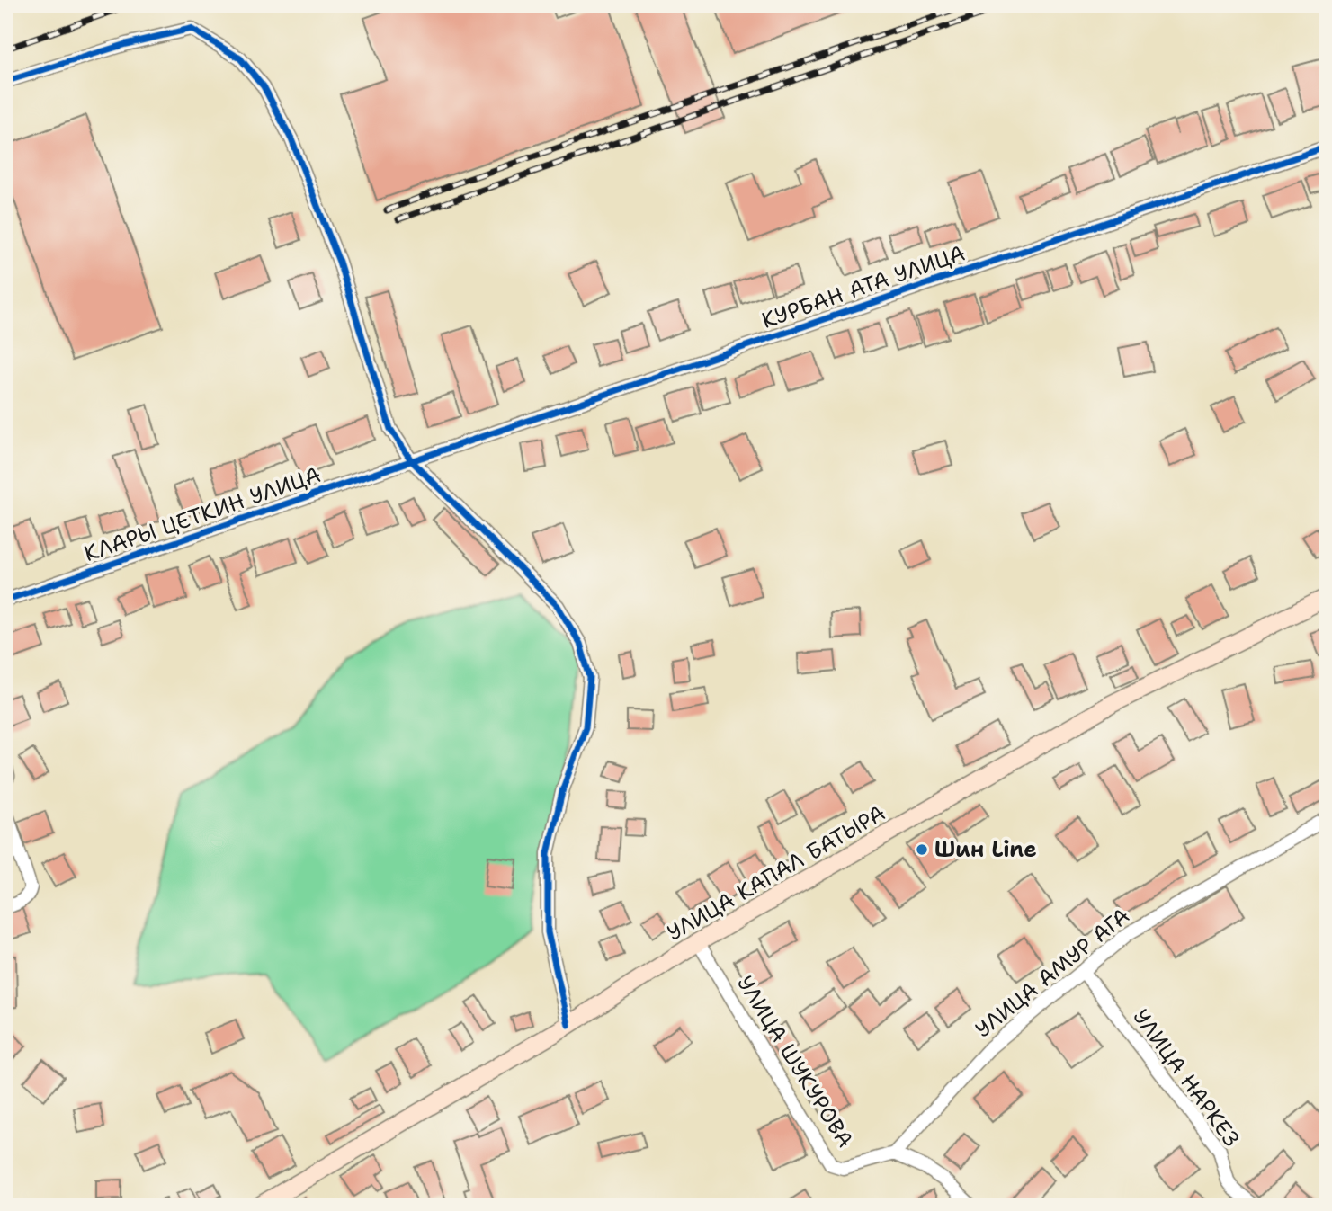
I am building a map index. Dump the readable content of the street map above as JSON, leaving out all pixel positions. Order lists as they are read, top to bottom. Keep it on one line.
{"streets":{"main road":["УЛИЦА КАПАЛ БАТЫРА"],"street":["КУРБАН АТА УЛИЦА","КЛАРЫ ЦЕТКИН УЛИЦА","УЛИЦА АМУР АГА","УЛИЦА ШУКУРОВА","УЛИЦА НАРКЕЗ"]},"crossings":[["КУРБАН АТА УЛИЦА","КЛАРЫ ЦЕТКИН УЛИЦА"],["УЛИЦА КАПАЛ БАТЫРА","УЛИЦА ШУКУРОВА"],["УЛИЦА АМУР АГА","УЛИЦА ШУКУРОВА"],["УЛИЦА АМУР АГА","УЛИЦА НАРКЕЗ"]],"places":["Шин Line"]}
